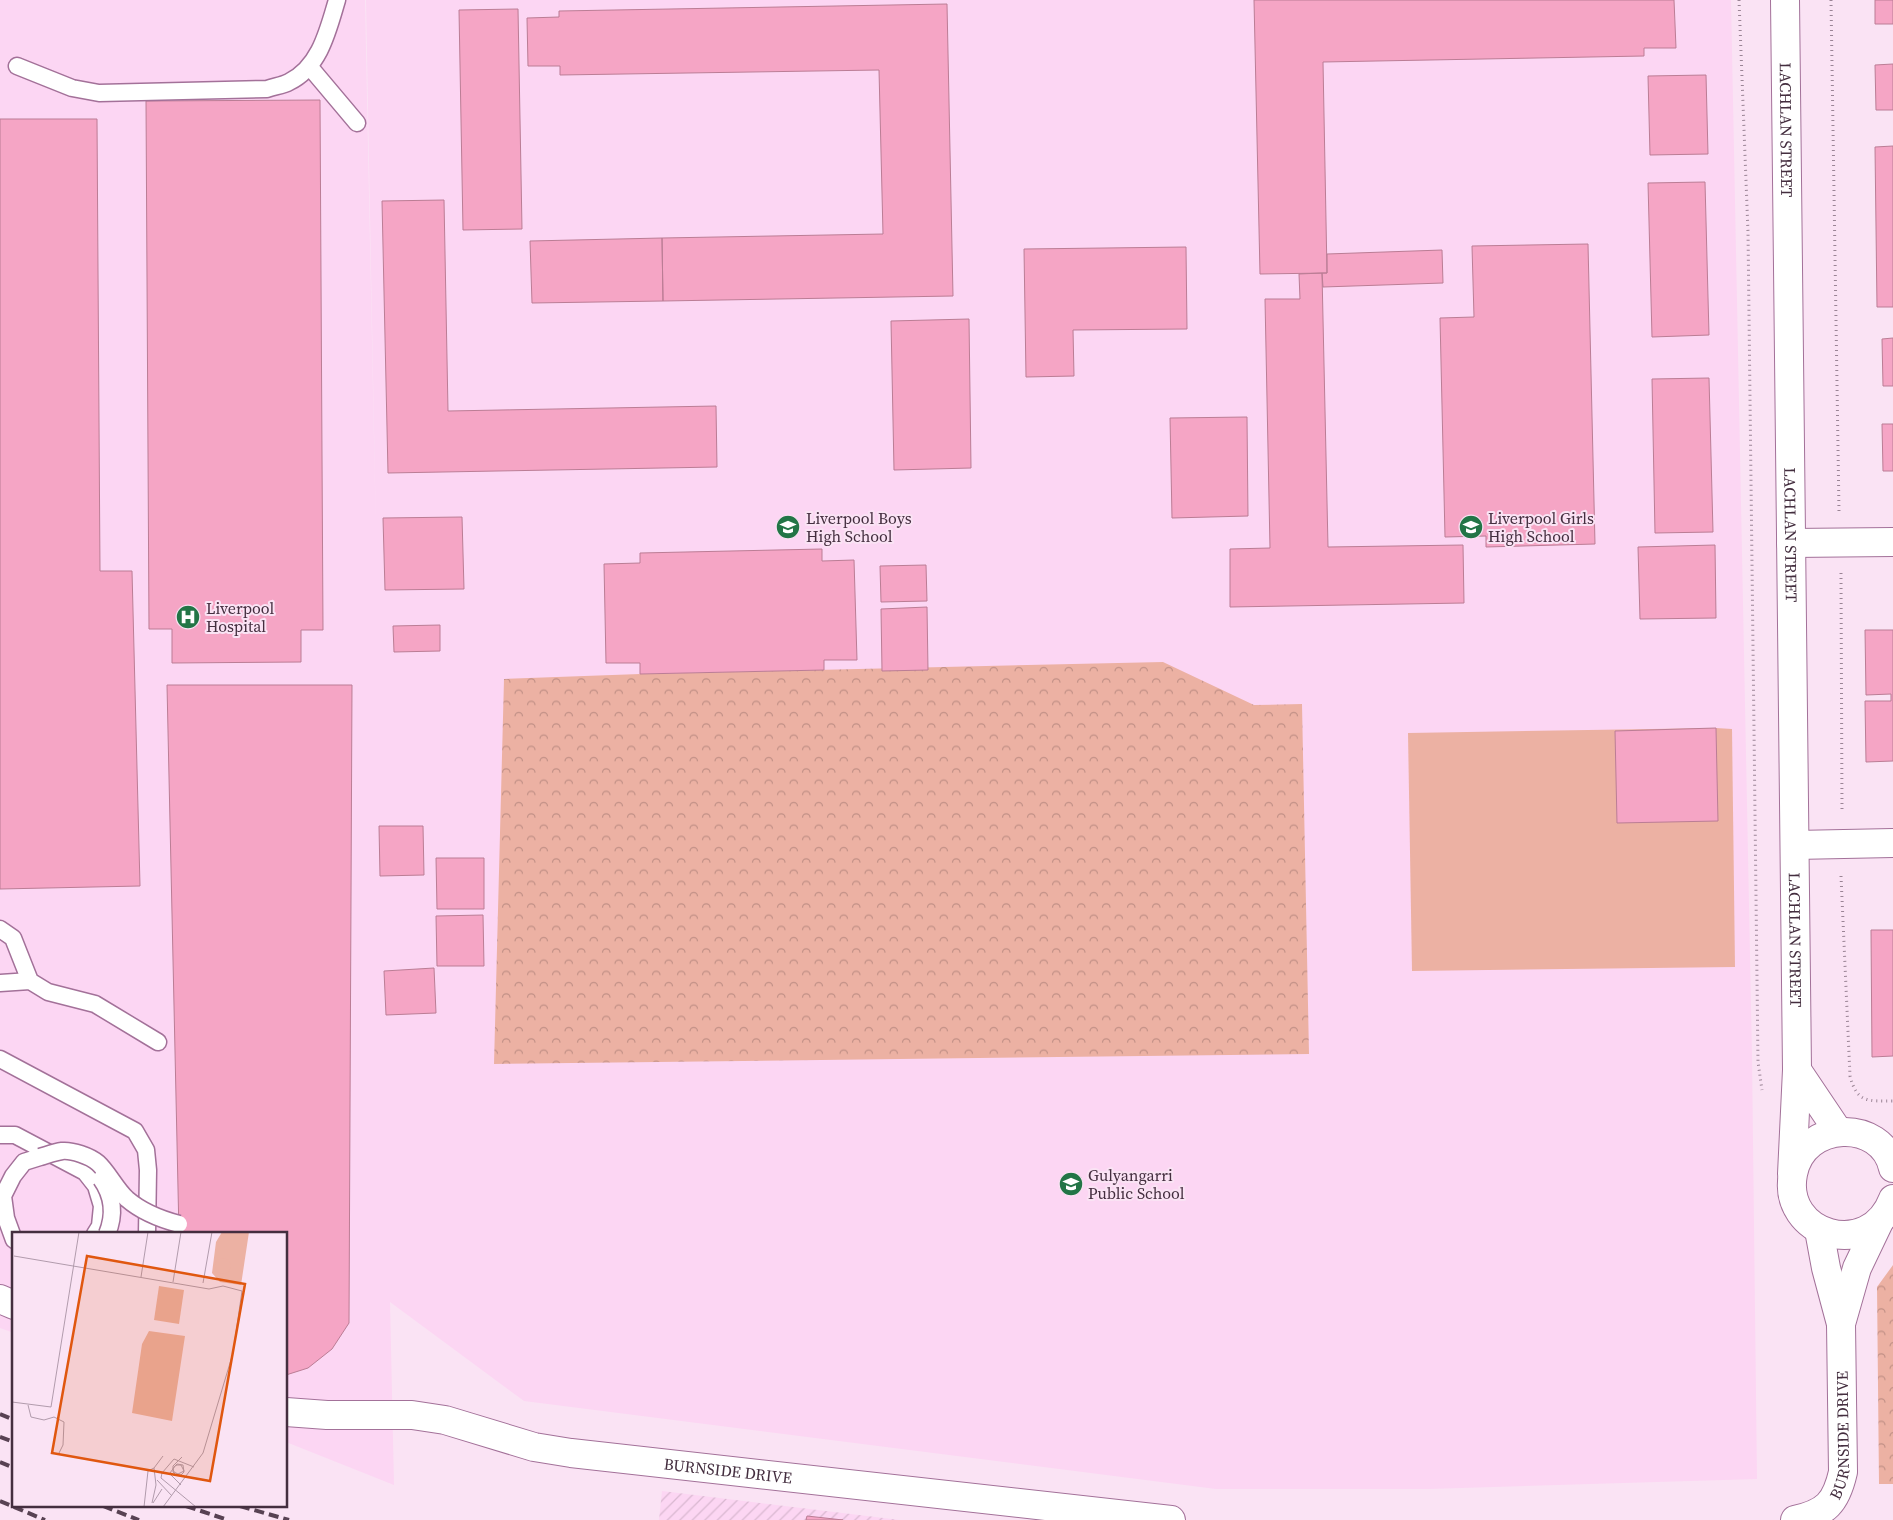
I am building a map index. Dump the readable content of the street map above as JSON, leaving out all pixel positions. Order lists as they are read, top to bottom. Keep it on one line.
{"streets":{"street":["LACHLAN STREET","BURNSIDE DRIVE"]},"crossings":[["LACHLAN STREET","BURNSIDE DRIVE"]],"places":{"school or university":["Liverpool Boys High School","Liverpool Girls High School","Gulyangarri Public School"],"hospital":["Liverpool Hospital"]}}
